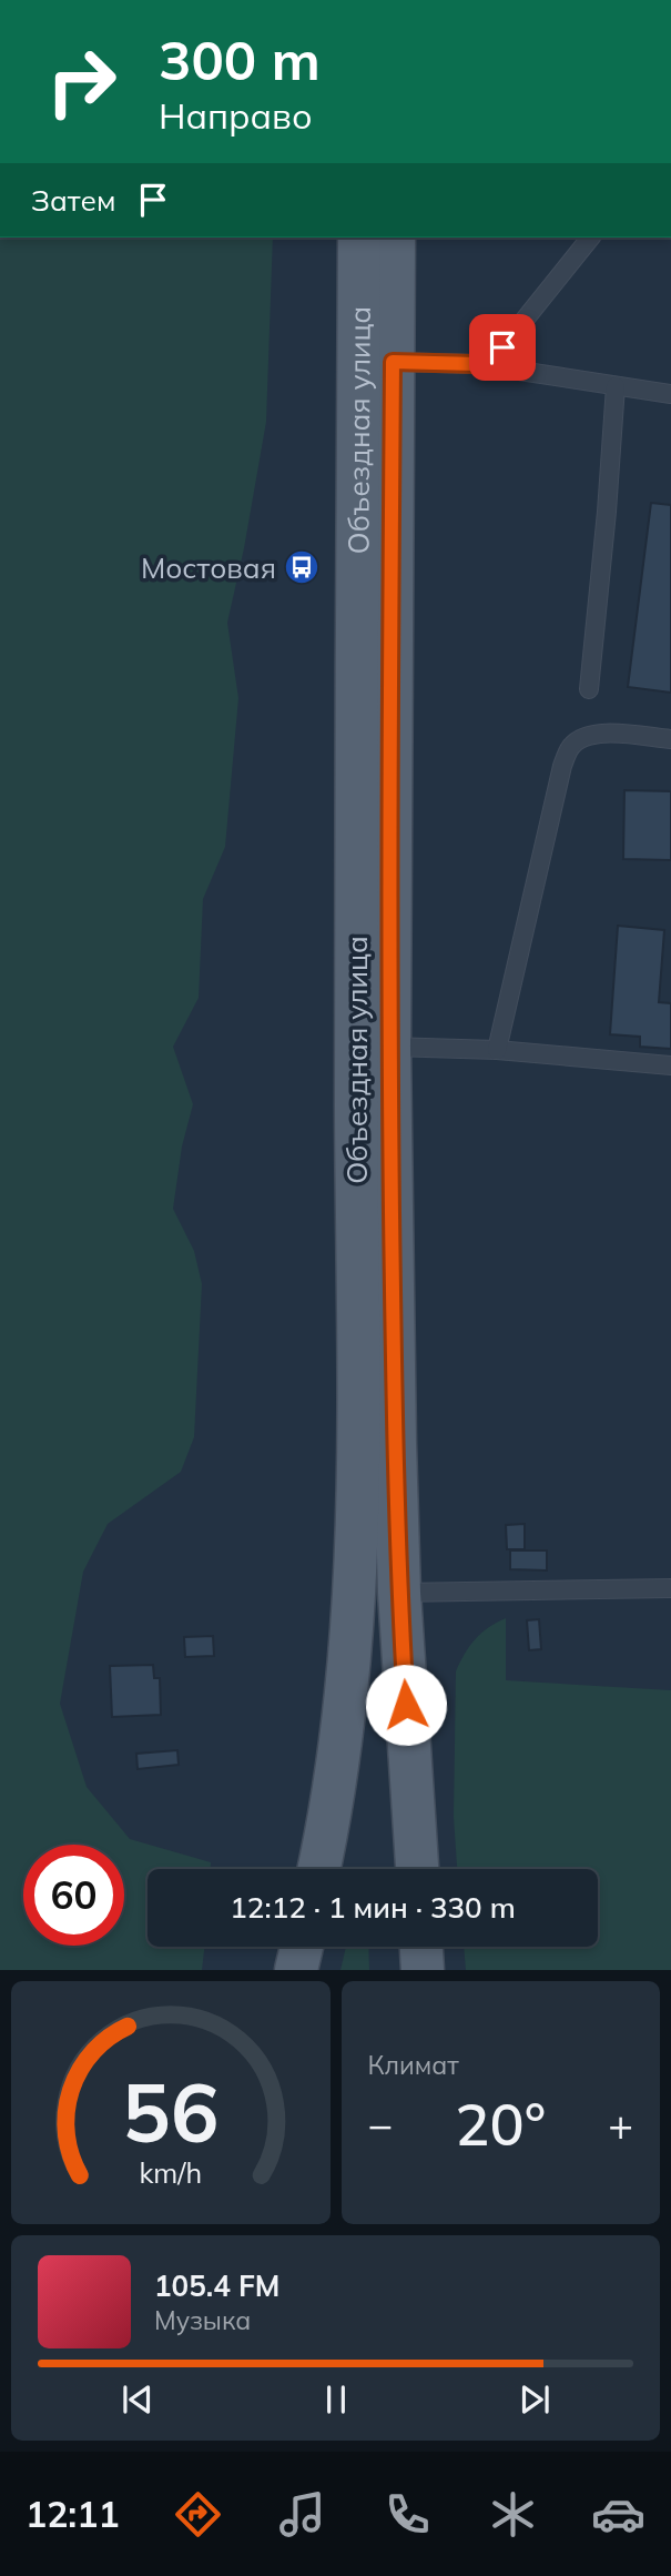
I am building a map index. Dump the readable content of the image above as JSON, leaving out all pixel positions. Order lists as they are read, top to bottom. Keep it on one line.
{"streets":{"main road":["Объездная улица"]},"places":{"bus stop":["Мостовая"]},"page":{"turn":["300 m","Направо"],"then":"Затем","limit":"60","trip":"12:12 · 1 мин · 330 m","tile":"Климат","heat":["−","20°","+"],"song":["105.4 FM","Музыка"],"tabs":"12:11","gauge":["56","km/h"]}}
